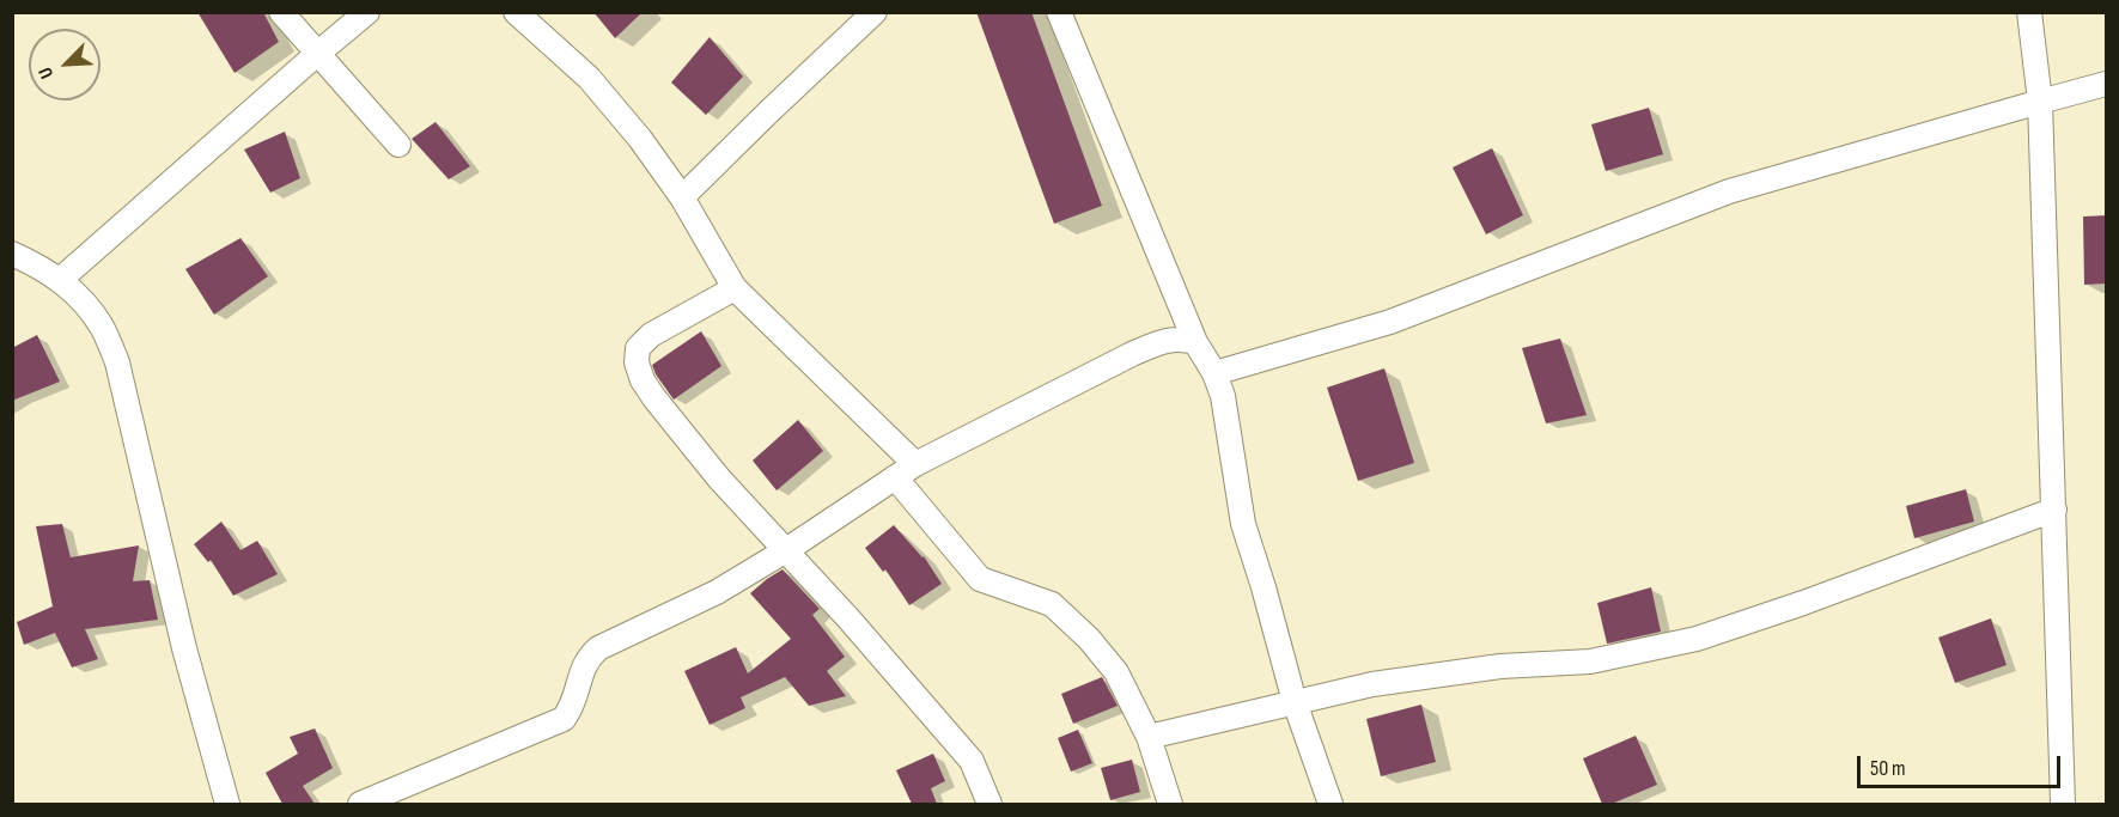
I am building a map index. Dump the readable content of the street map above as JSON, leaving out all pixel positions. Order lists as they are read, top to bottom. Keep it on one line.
{"scale_bar":"50 m","north":"bottom left"}
